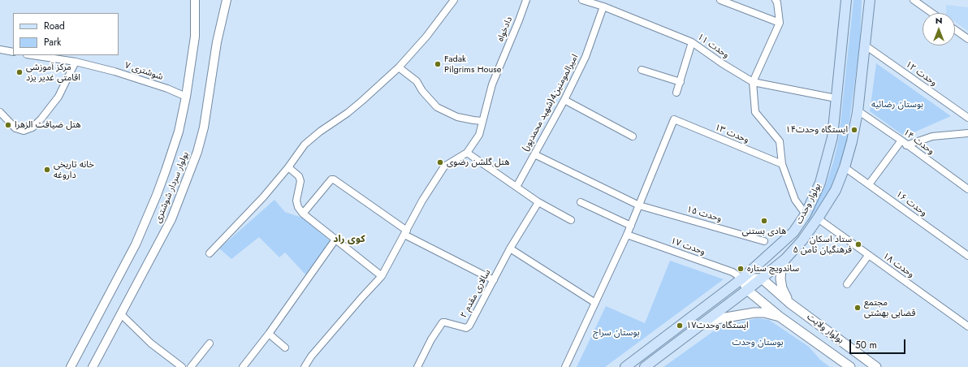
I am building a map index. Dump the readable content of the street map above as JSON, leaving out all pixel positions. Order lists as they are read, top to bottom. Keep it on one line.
{"streets":{"main road":["بولوار وحدت","بولوار ولایت"],"street":["دادخواه","وحدت ۱۱","شوشتری ۷","وحدت ۱۲","امیرالمومنین4(شهید محمدپور)","وحدت ۱۳","وحدت ۱۴","بولوار سردار شوشتری","وحدت ۱۶","وحدت ۱۵","وحدت ۱۷","وحدت ۱۸","سالاری مقدم ۲"]},"crossings":[["وحدت ۱۱","امیرالمومنین4(شهید محمدپور)"],["وحدت ۱۱","بولوار وحدت"],["شوشتری ۷","بولوار سردار شوشتری"],["وحدت ۱۲","بولوار وحدت"],["امیرالمومنین4(شهید محمدپور)","وحدت ۱۵"],["وحدت ۱۳","وحدت ۱۵"],["وحدت ۱۴","بولوار وحدت"],["بولوار وحدت","وحدت ۱۶"],["بولوار وحدت","وحدت ۱۷"],["بولوار وحدت","وحدت ۱۸"],["بولوار وحدت","بولوار ولایت"],["وحدت ۱۷","بولوار ولایت"]],"districts":["کوی راد"],"parks":["بوستان رضائیه","بوستان سراج","بوستان وحدت"],"places":["Fadak Pilgrims House","مرکز آموزشی اقامتی غدیر یزد","هتل ضیافت الزهرا","ایستگاه وحدت۱۴","هتل گلشن رضوی","خانه تاریخی داروغه","هادی بستنی","ستاد اسکان فرهنگیان ثامن ۵","ساندویچ ستاره","مجتمع قضایی بهشتی","ایستگاه وحدت۱۷"],"legend":["Road","Park"],"scale_bar":"50 m","north":"top"}
